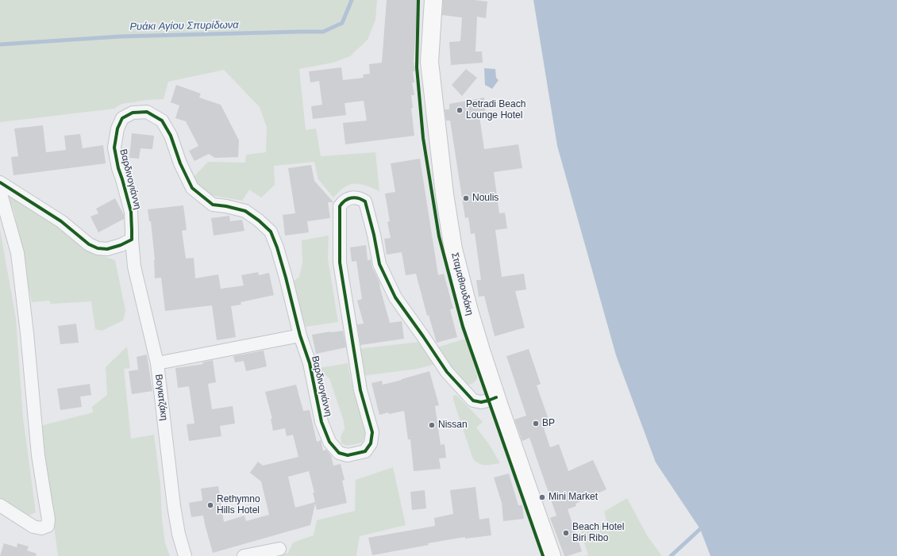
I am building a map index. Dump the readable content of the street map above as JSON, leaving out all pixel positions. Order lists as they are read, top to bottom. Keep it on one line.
{"streets":{"main road":["Σταμαθιουδάκη"],"street":["Βαρδινογιάννη","Βογιατζάκη"]},"crossings":[["Βαρδινογιάννη","Σταμαθιουδάκη"],["Βαρδινογιάννη","Βογιατζάκη"]],"water":["Ρυάκι Αγίου Σπυρίδωνα"],"places":["Petradi Beach Lounge Hotel","Noulis","BP","Nissan","Mini Market","Rethymno Hills Hotel","Beach Hotel Biri Ribo"]}
